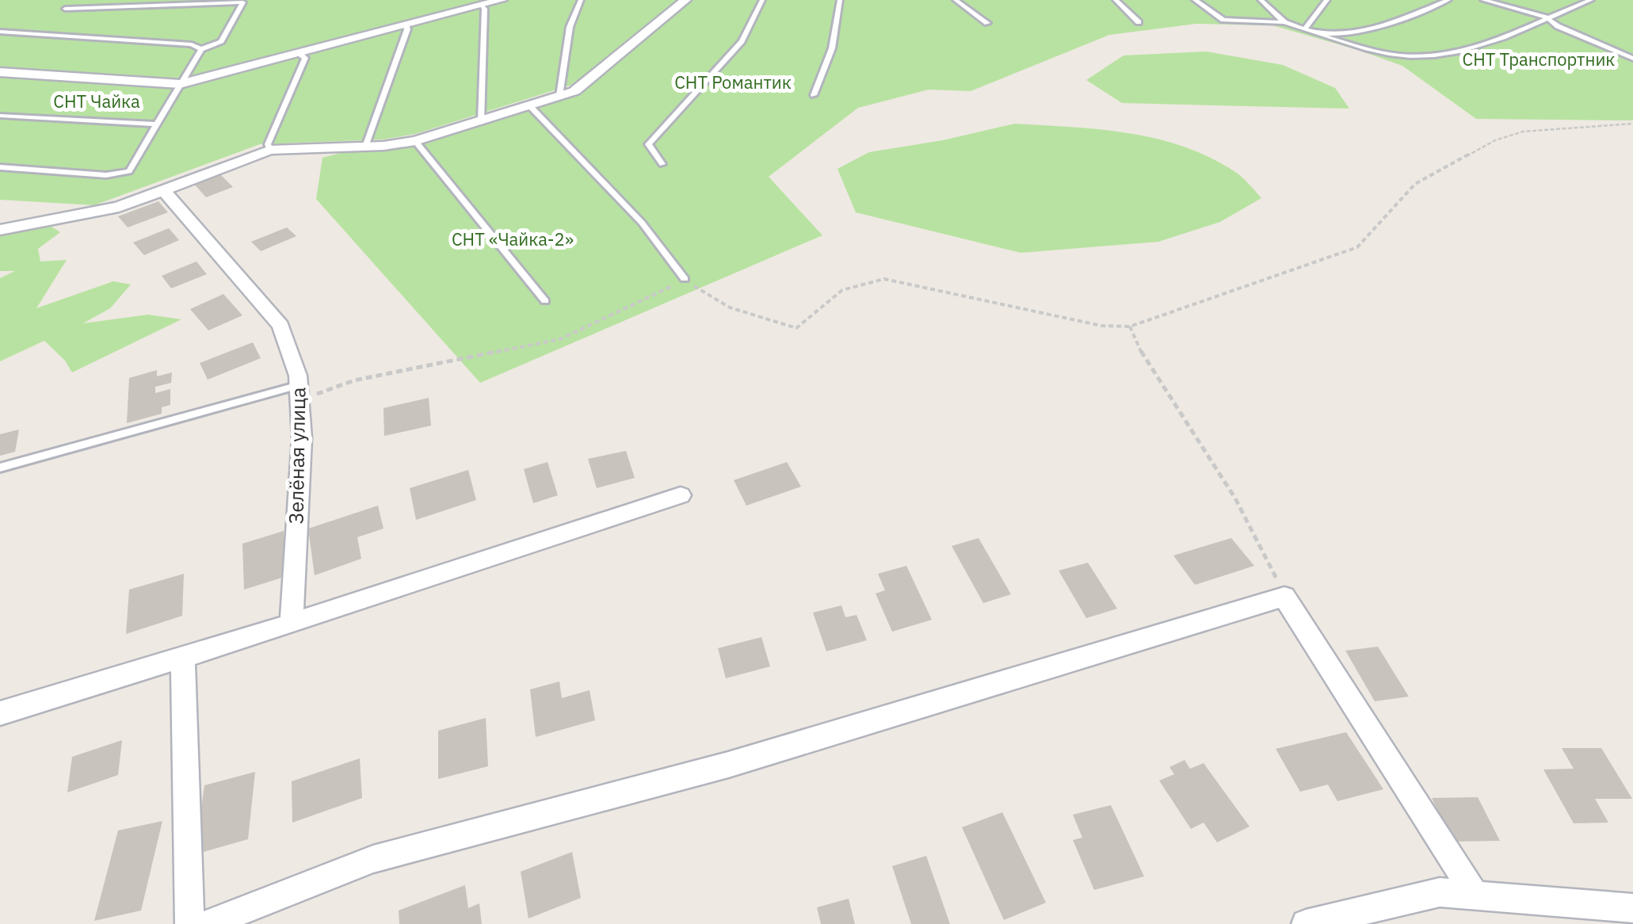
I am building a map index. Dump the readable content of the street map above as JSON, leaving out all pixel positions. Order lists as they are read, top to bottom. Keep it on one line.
{"streets":{"street":["Зелёная улица"]},"parks":["СНТ Транспортник","СНТ Романтик","СНТ Чайка","СНТ «Чайка-2»"]}
